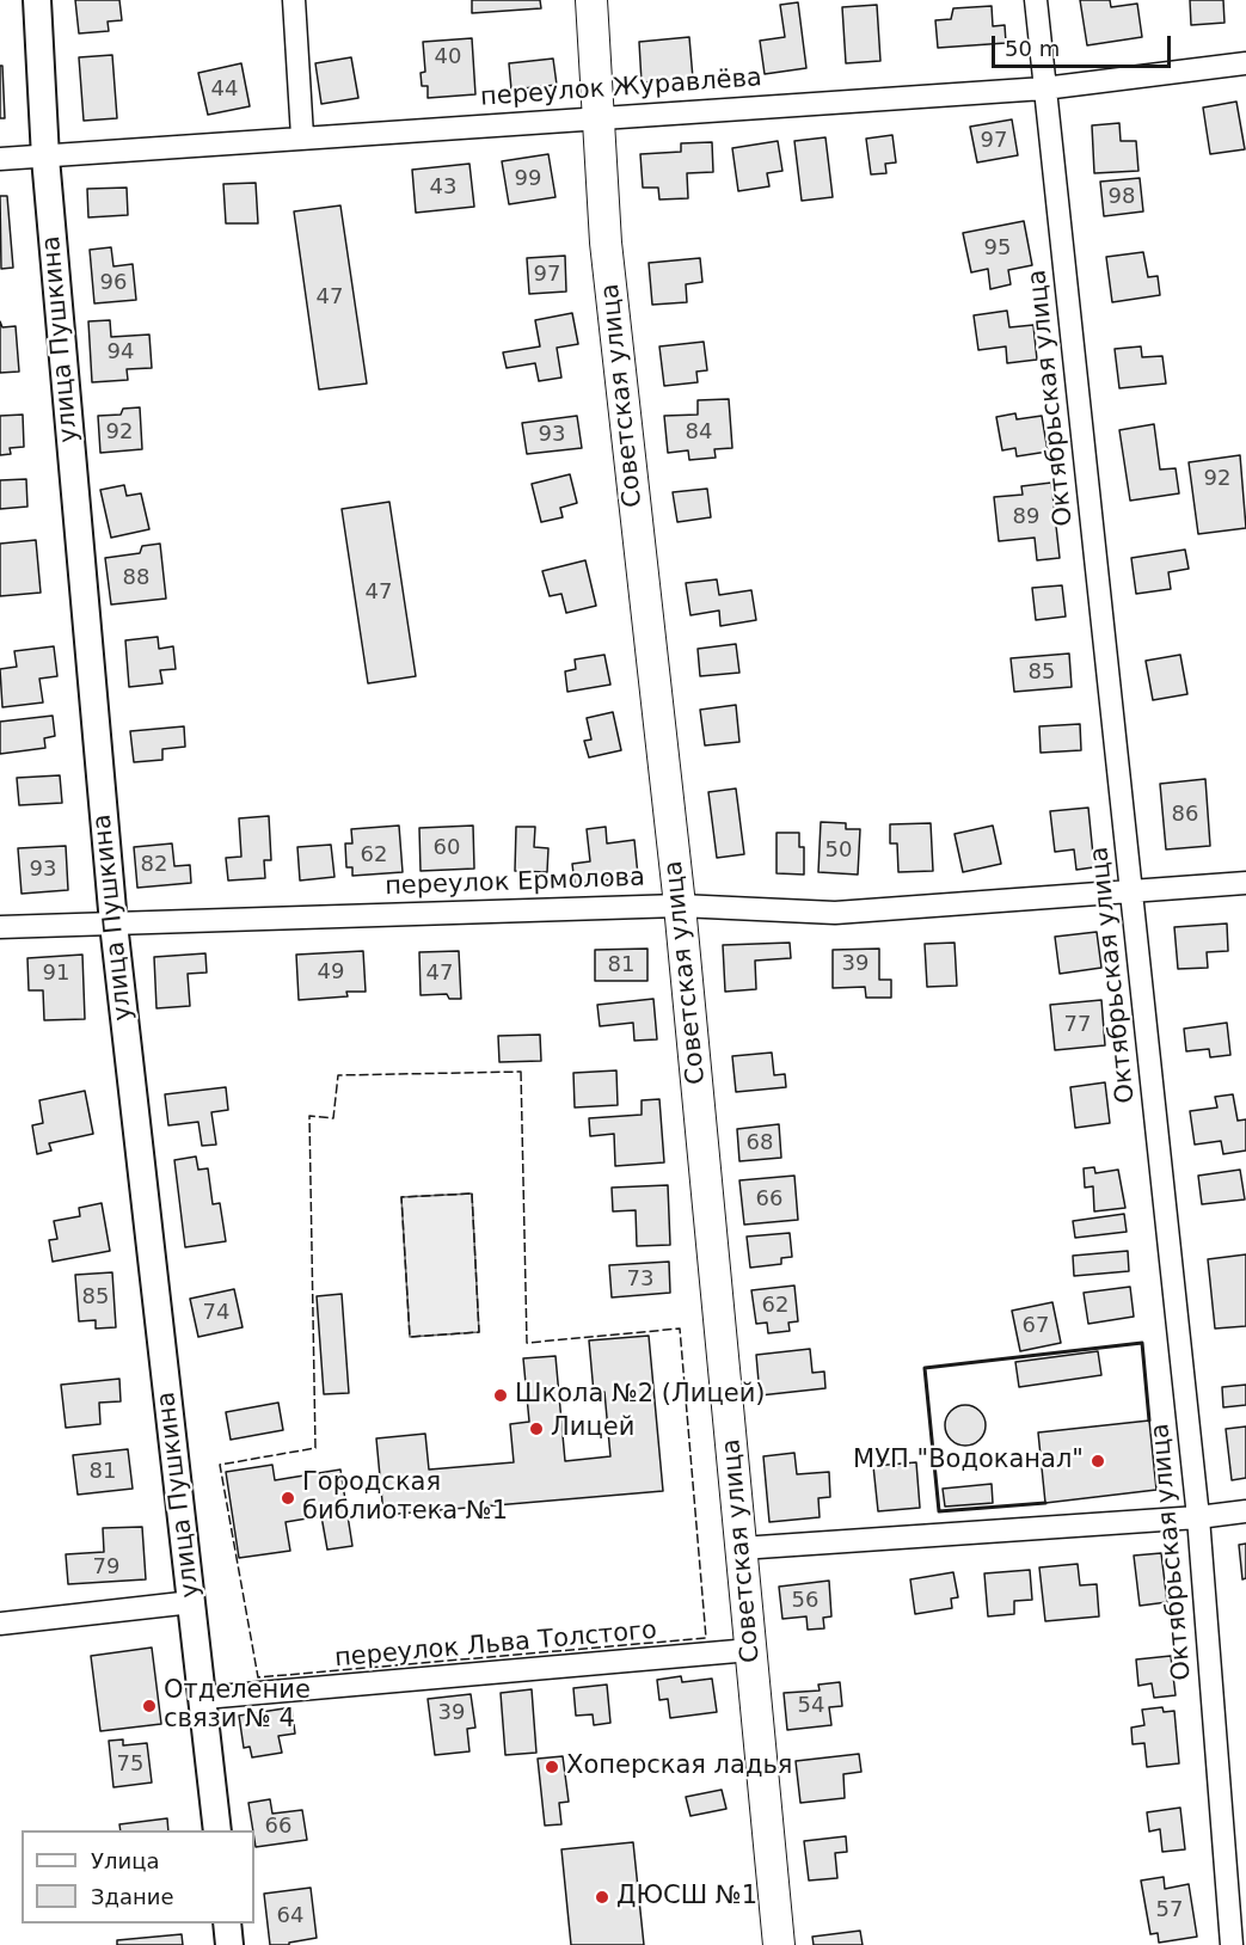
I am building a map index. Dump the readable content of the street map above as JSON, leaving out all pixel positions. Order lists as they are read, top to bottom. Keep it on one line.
{"streets":{"main road":["Советская улица"],"street":["переулок Журавлёва","улица Пушкина","Октябрьская улица","переулок Ермолова","переулок Льва Толстого"]},"crossings":[["переулок Журавлёва","улица Пушкина"],["переулок Журавлёва","Советская улица"],["переулок Журавлёва","Октябрьская улица"],["улица Пушкина","переулок Ермолова"],["улица Пушкина","переулок Льва Толстого"],["Советская улица","переулок Ермолова"],["Советская улица","переулок Льва Толстого"],["Октябрьская улица","переулок Ермолова"]],"places":["Школа №2 (Лицей)","Лицей","МУП \"Водоканал\"","Городская библиотека №1","Отделение связи № 4","Хоперская ладья","ДЮСШ №1"],"house_numbers":["40","44","97","99","43","98","95","97","96","47","94","92","84","93","92","89","88","47","85","86","60","50","62","82","93","39","81","49","91","47","77","68","66","73","85","62","74","67","81","79","56","54","39","75","66","57","64"],"legend":["Улица","Здание"],"scale_bar":"50 m"}
